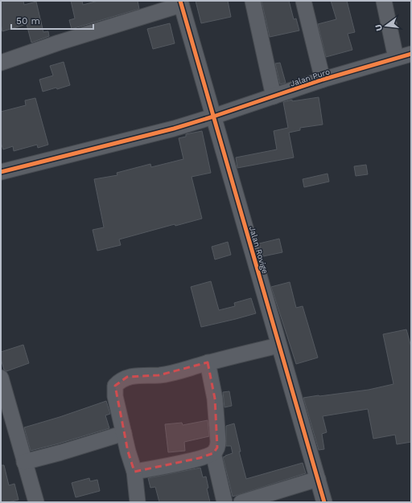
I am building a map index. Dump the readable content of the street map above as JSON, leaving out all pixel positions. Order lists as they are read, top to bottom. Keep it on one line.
{"streets":{"street":["Jalan Puro","Jalan Rovige"]},"crossings":[["Jalan Puro","Jalan Rovige"]],"scale_bar":"50 m","north":"left"}
